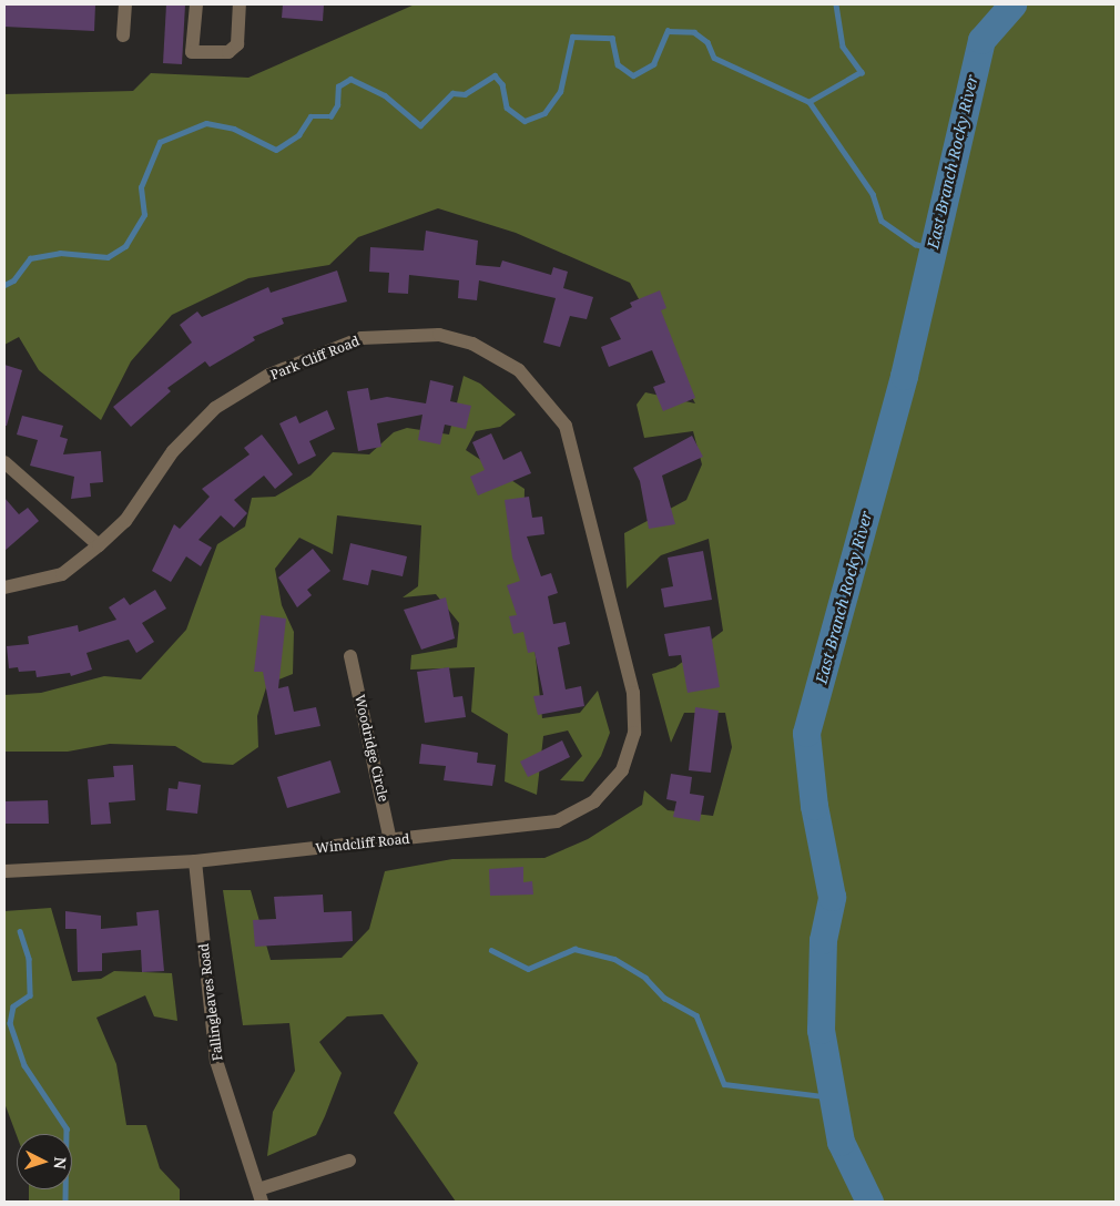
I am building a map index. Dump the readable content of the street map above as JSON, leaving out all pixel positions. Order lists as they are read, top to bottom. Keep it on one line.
{"streets":{"street":["Park Cliff Road","Woodridge Circle","Windcliff Road","Fallingleaves Road"]},"crossings":[["Park Cliff Road","Windcliff Road"],["Woodridge Circle","Windcliff Road"],["Windcliff Road","Fallingleaves Road"]],"water":["East Branch Rocky River"],"north":"right"}
